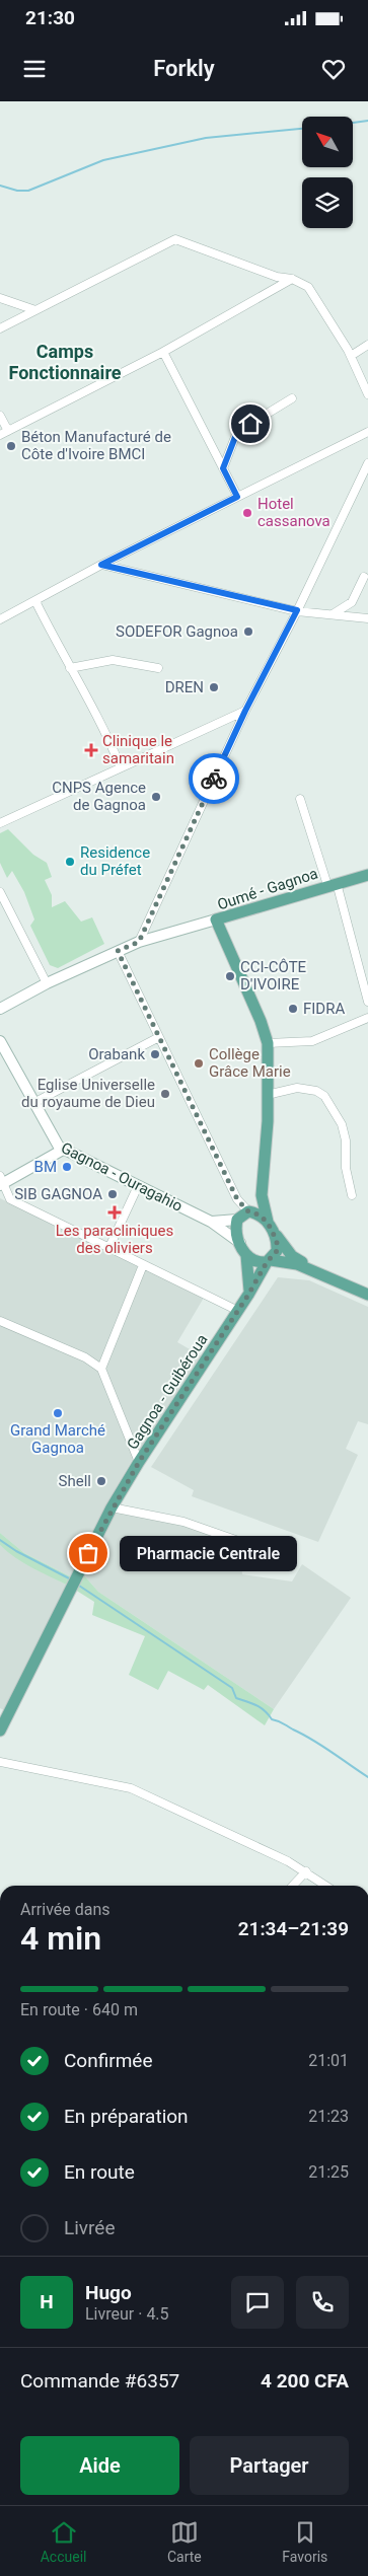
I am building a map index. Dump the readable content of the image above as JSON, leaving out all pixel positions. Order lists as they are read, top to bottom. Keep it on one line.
{"streets":{"main road":["Oumé - Gagnoa","Gagnoa - Ouragahio","Gagnoa - Guibéroua"]},"crossings":[["Oumé - Gagnoa","Gagnoa - Ouragahio"],["Oumé - Gagnoa","Gagnoa - Guibéroua"],["Gagnoa - Ouragahio","Gagnoa - Guibéroua"]],"districts":["Camps Fonctionnaire"],"places":{"other":["Béton Manufacturé de Côte d'Ivoire BMCI","Hotel cassanova","SODEFOR Gagnoa","DREN","CNPS Agence de Gagnoa","Residence du Préfet","CCI-CÔTE D'IVOIRE","FIDRA","Orabank","Collège Grâce Marie","Eglise Universelle du royaume de Dieu","BM","SIB GAGNOA","Grand Marché Gagnoa","Shell","Pharmacie Centrale"],"health":["Clinique le samaritain","Les paracliniques des oliviers"]},"north":"top left","page":{"status":"21:30","header":"Forkly","bubble":"Pharmacie Centrale","heading":["4 min","Arrivée dans","21:34–21:39"],"panel":["Hugo","Livreur · 4.5","Commande #6357","4 200 CFA"],"bar":"En route · 640 m","list":[["Confirmée","21:01"],["En préparation","21:23"],["En route","21:25"],"Livrée"],"round":"H","buttons":["Aide","Partager"],"tabs":["Accueil","Carte","Favoris"]}}
